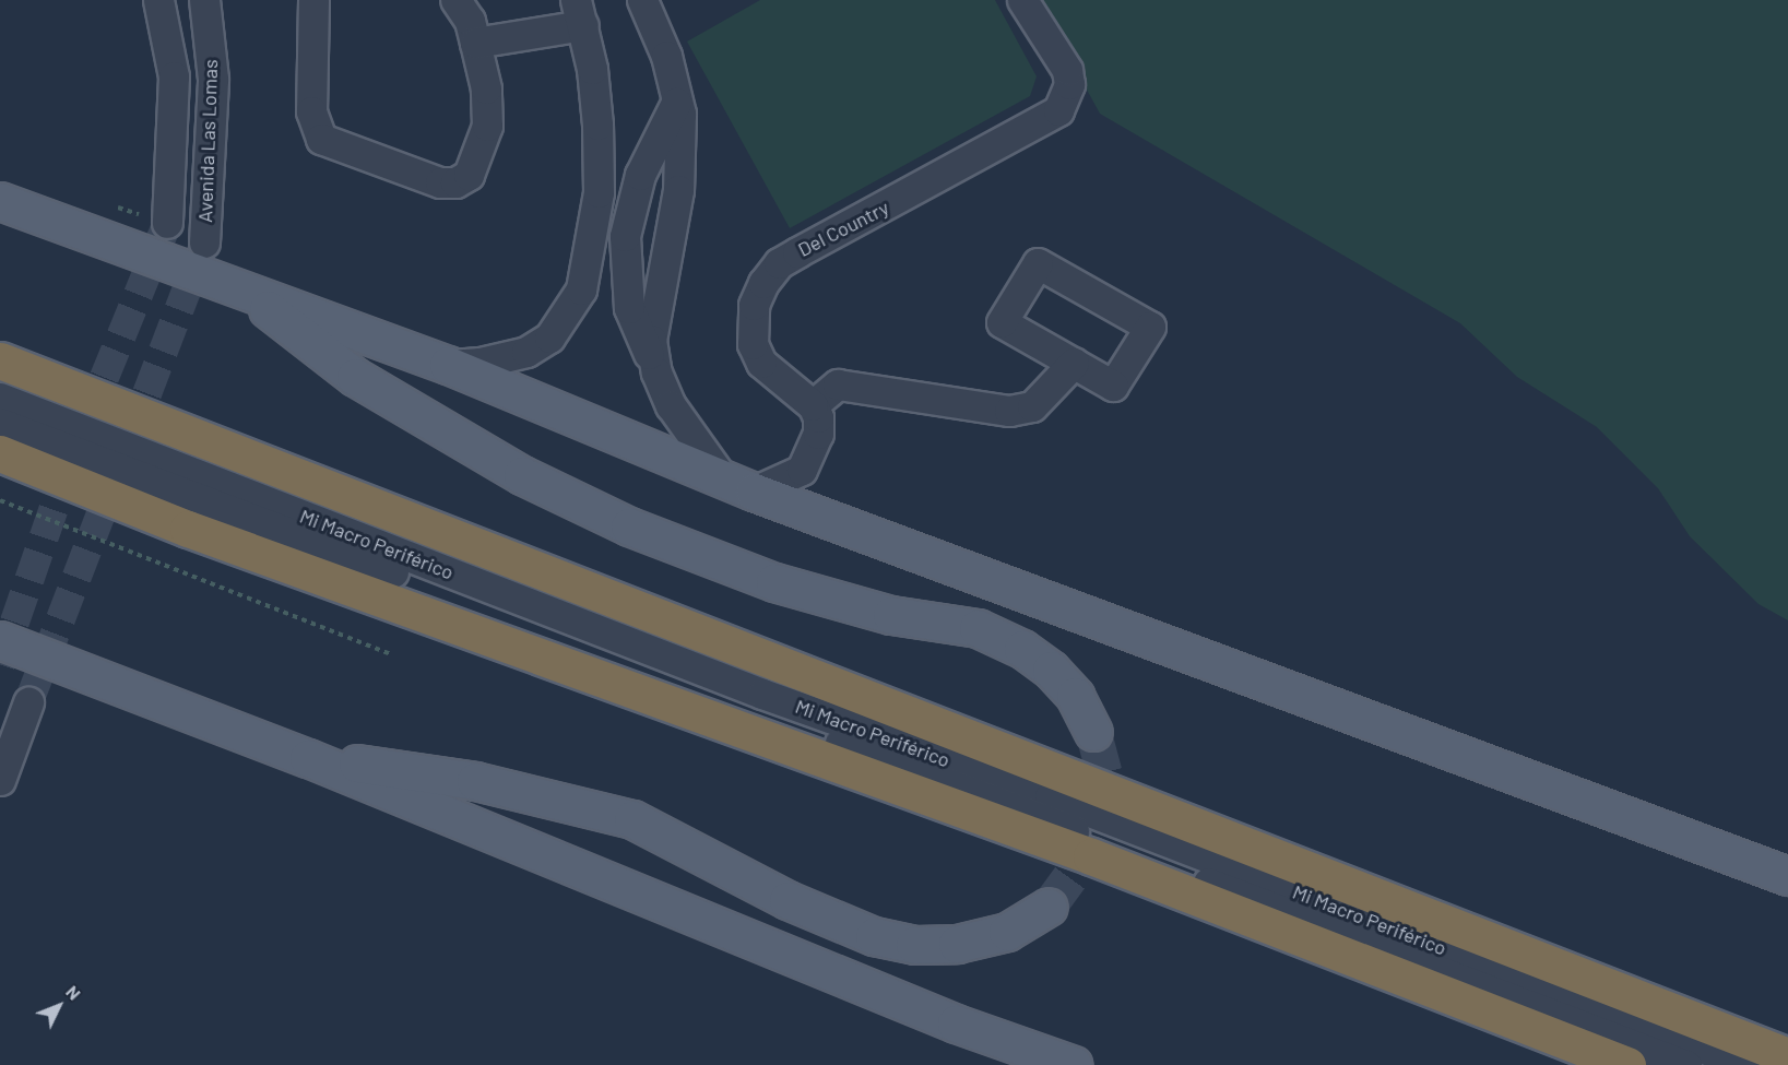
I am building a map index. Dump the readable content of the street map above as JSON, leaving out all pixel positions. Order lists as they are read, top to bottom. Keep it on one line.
{"streets":{"street":["Avenida Las Lomas","Del Country","Mi Macro Periférico"]},"north":"top right"}
